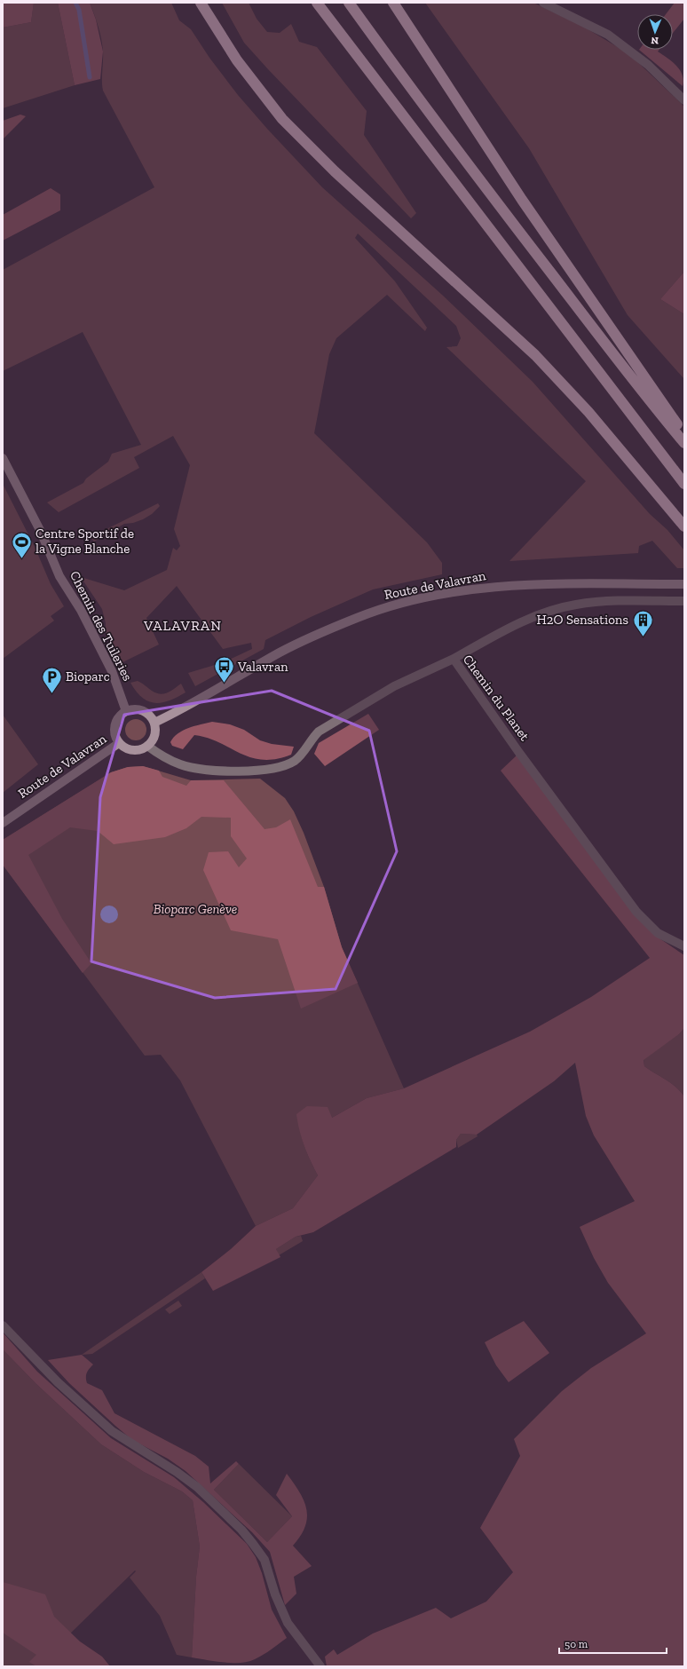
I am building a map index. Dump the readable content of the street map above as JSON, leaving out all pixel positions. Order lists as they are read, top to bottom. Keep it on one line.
{"streets":{"street":["Route de Valavran","Chemin des Tuileries","Chemin du Planet"]},"crossings":[["Route de Valavran","Chemin des Tuileries"],["Route de Valavran","Chemin du Planet"],["Chemin des Tuileries","Chemin du Planet"]],"districts":["VALAVRAN"],"parks":["Bioparc Genève"],"places":{"sports":["Centre Sportif de la Vigne Blanche"],"building":["H2O Sensations"],"bus stop":["Valavran"],"parking":["Bioparc"]},"scale_bar":"50 m","north":"bottom"}
